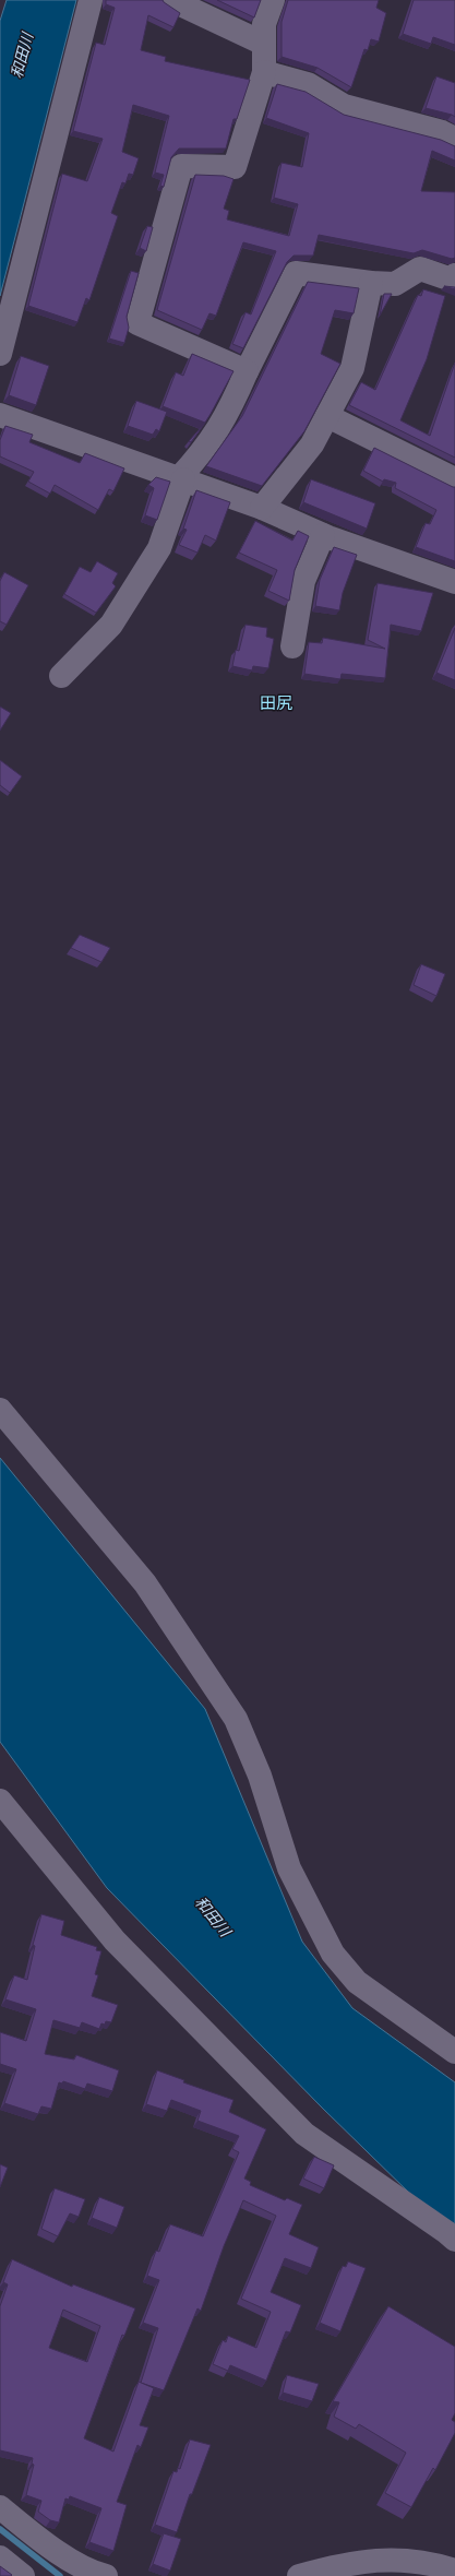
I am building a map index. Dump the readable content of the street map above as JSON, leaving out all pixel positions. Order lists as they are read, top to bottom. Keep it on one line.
{"districts":["田尻"],"water":["和田川"]}
